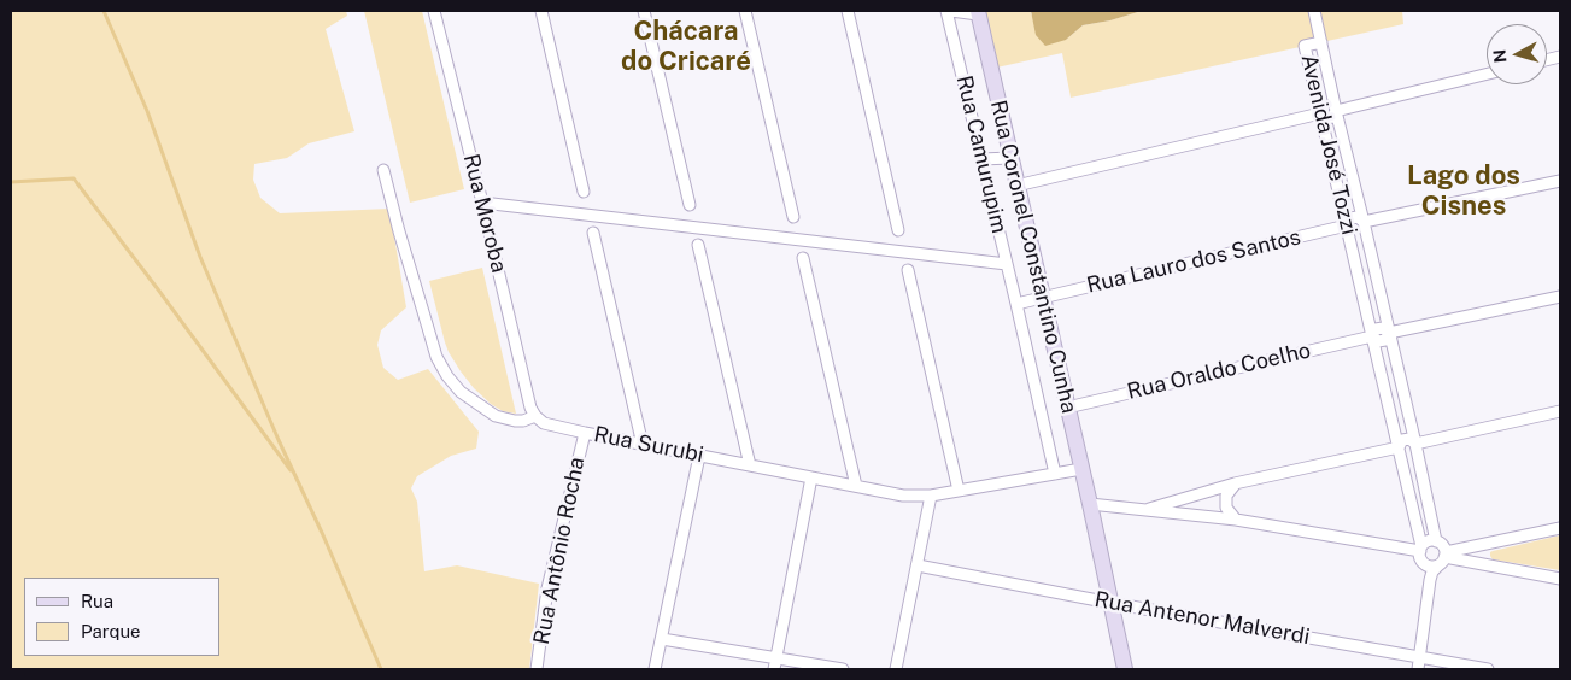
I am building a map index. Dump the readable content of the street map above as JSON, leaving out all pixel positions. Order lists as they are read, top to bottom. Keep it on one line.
{"streets":{"street":["Avenida José Tozzi","Rua Camurupim","Rua Moroba","Rua Coronel Constantino Cunha","Rua Lauro dos Santos","Rua Oraldo Coelho","Rua Surubi","Rua Antônio Rocha","Rua Antenor Malverdi"]},"crossings":[["Avenida José Tozzi","Rua Lauro dos Santos"],["Avenida José Tozzi","Rua Oraldo Coelho"],["Avenida José Tozzi","Rua Antenor Malverdi"],["Rua Camurupim","Rua Lauro dos Santos"],["Rua Camurupim","Rua Surubi"],["Rua Moroba","Rua Surubi"],["Rua Coronel Constantino Cunha","Rua Lauro dos Santos"],["Rua Coronel Constantino Cunha","Rua Oraldo Coelho"],["Rua Coronel Constantino Cunha","Rua Surubi"],["Rua Coronel Constantino Cunha","Rua Antenor Malverdi"],["Rua Surubi","Rua Antônio Rocha"]],"districts":["Chácara do Cricaré","Lago dos Cisnes"],"legend":["Rua","Parque"],"north":"left"}
